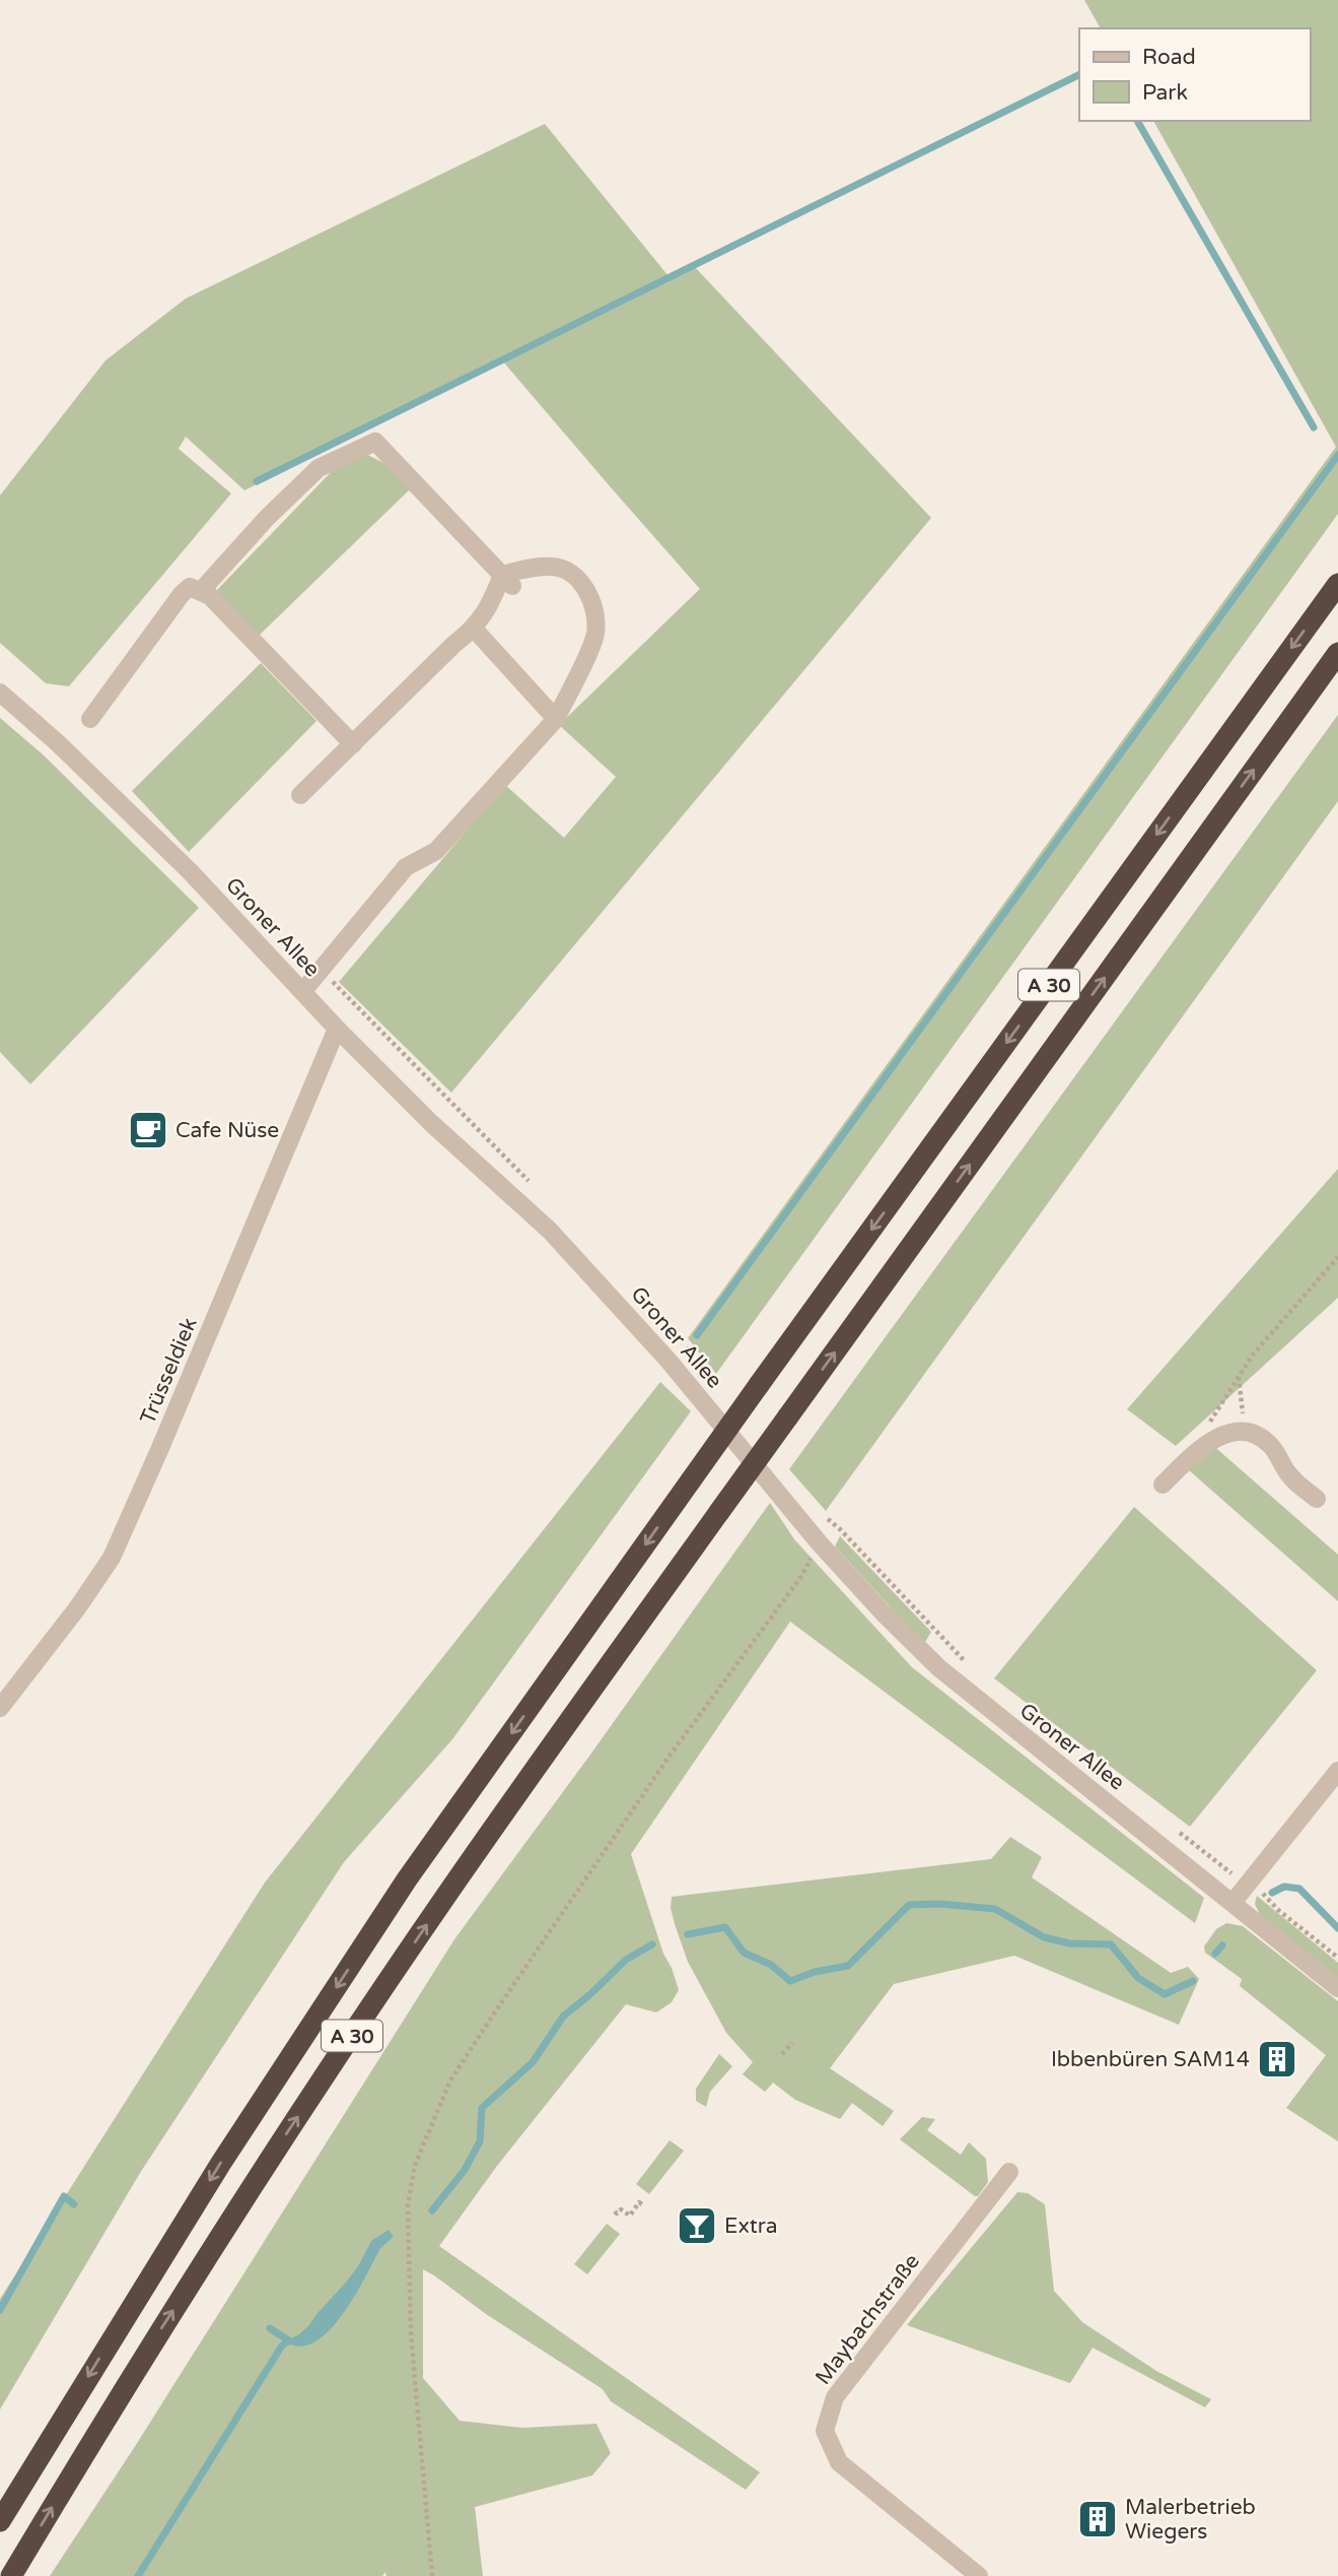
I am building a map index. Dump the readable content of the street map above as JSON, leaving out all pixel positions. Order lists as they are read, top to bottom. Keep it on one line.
{"streets":{"highway":["A 30"],"street":["Groner Allee","Trüsseldiek","Maybachstraße"]},"crossings":[["Groner Allee","Trüsseldiek"]],"places":{"cafe":["Cafe Nüse"],"building":["Ibbenbüren SAM14","Malerbetrieb Wiegers"],"bar":["Extra"]},"legend":["Road","Park"]}
